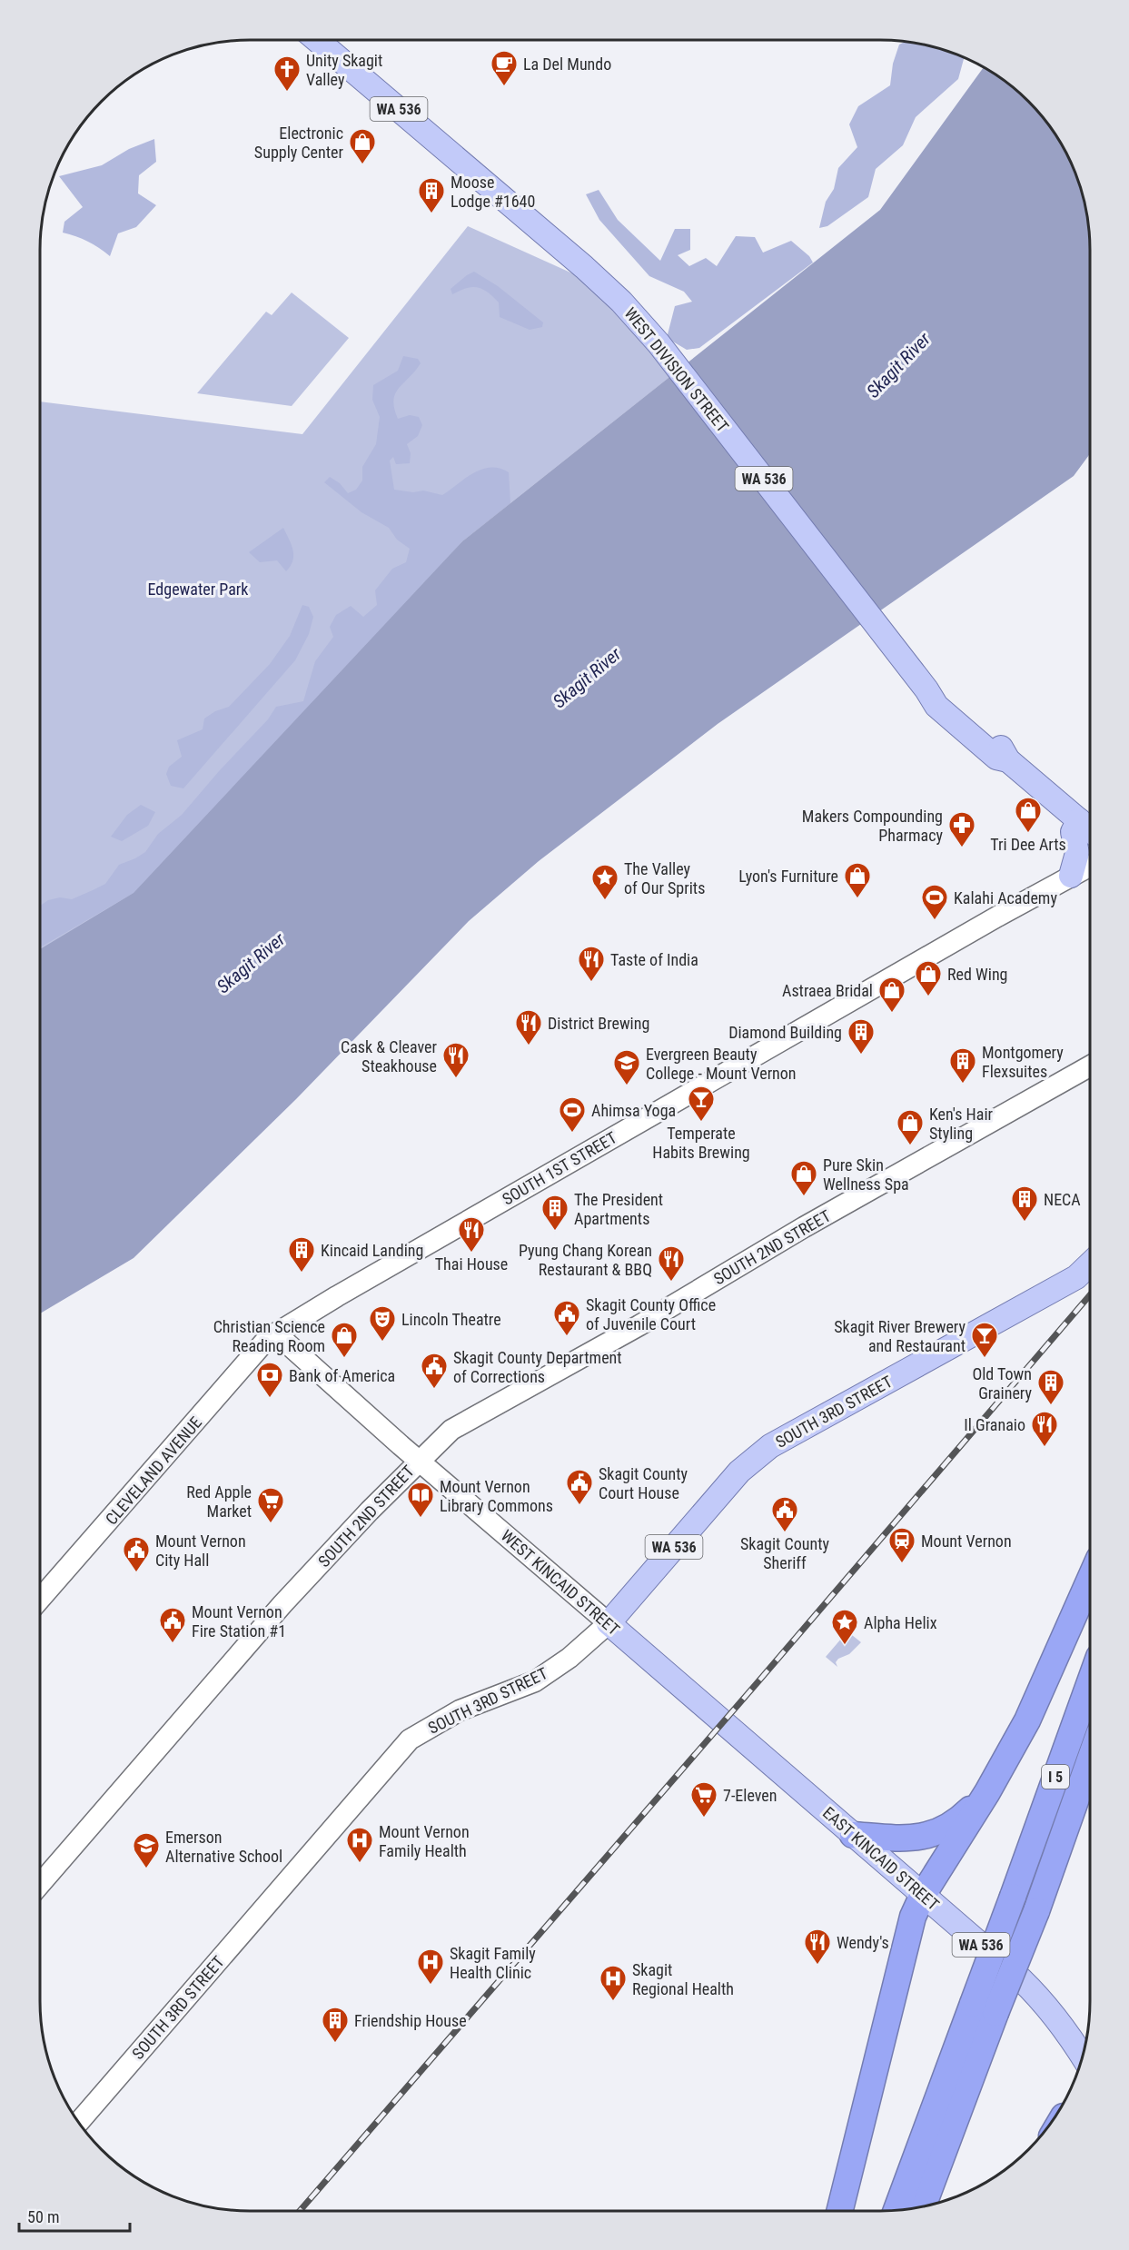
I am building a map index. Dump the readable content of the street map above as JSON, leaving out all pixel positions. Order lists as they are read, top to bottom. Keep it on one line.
{"streets":{"highway":["I 5"],"main road":["WA 536","WEST DIVISION STREET","SOUTH 3RD STREET","WEST KINCAID STREET","EAST KINCAID STREET"],"street":["SOUTH 1ST STREET","SOUTH 2ND STREET","CLEVELAND AVENUE"]},"crossings":[["SOUTH 1ST STREET","CLEVELAND AVENUE"],["SOUTH 1ST STREET","WEST KINCAID STREET"],["SOUTH 2ND STREET","WEST KINCAID STREET"],["SOUTH 3RD STREET","WEST KINCAID STREET"],["CLEVELAND AVENUE","WEST KINCAID STREET"],["WEST KINCAID STREET","EAST KINCAID STREET"]],"water":["Skagit River"],"parks":["Edgewater Park"],"places":{"cafe":["La Del Mundo"],"church":["Unity Skagit Valley"],"shop":["Electronic Supply Center","Tri Dee Arts","Lyon's Furniture","Red Wing","Astraea Bridal","Ken's Hair Styling","Pure Skin Wellness Spa","Christian Science Reading Room"],"building":["Moose Lodge #1640","Diamond Building","Montgomery Flexsuites","NECA","The President Apartments","Kincaid Landing","Old Town Grainery","Friendship House"],"pharmacy":["Makers Compounding Pharmacy"],"place":["The Valley of Our Sprits","Alpha Helix"],"sports":["Kalahi Academy","Ahimsa Yoga"],"restaurant":["Taste of India","District Brewing","Cask & Cleaver Steakhouse","Thai House","Pyung Chang Korean Restaurant & BBQ","Il Granaio","Wendy's"],"school or university":["Evergreen Beauty College - Mount Vernon","Emerson Alternative School"],"bar":["Temperate Habits Brewing","Skagit River Brewery and Restaurant"],"public building":["Skagit County Office of Juvenile Court","Skagit County Department of Corrections","Skagit County Court House","Skagit County Sheriff","Mount Vernon City Hall","Mount Vernon Fire Station #1"],"theatre":["Lincoln Theatre"],"bank":["Bank of America"],"library":["Mount Vernon Library Commons"],"supermarket":["Red Apple Market","7-Eleven"],"station":["Mount Vernon"],"hospital":["Mount Vernon Family Health","Skagit Family Health Clinic","Skagit Regional Health"]},"scale_bar":"50 m"}
